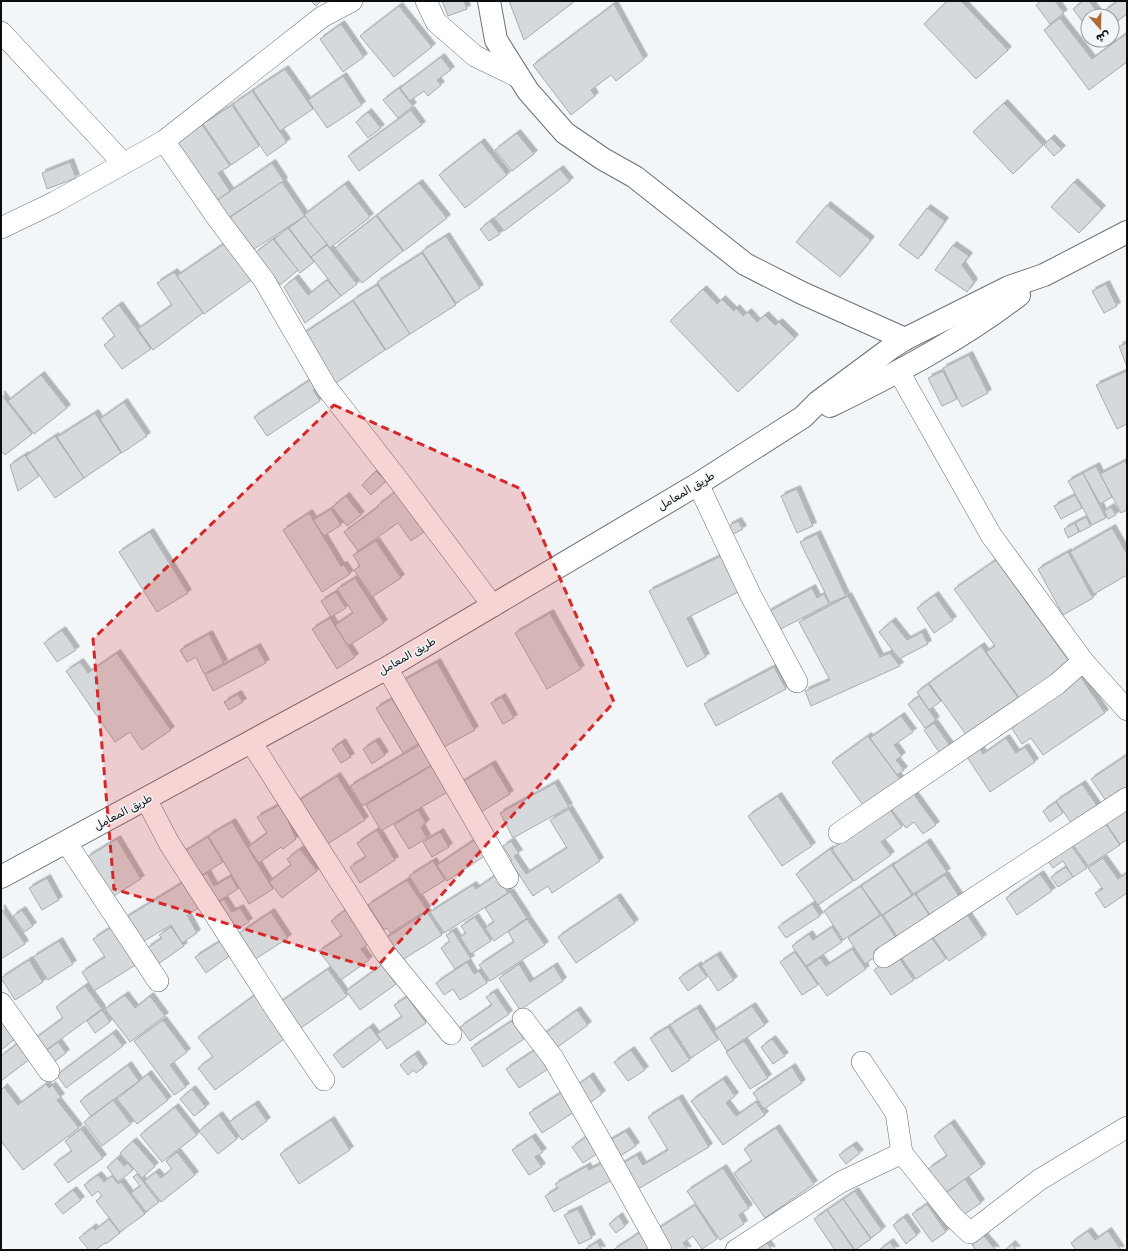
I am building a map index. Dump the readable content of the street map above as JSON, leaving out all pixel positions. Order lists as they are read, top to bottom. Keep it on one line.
{"streets":{"main road":["طريق المعامل"]},"north":"bottom"}
